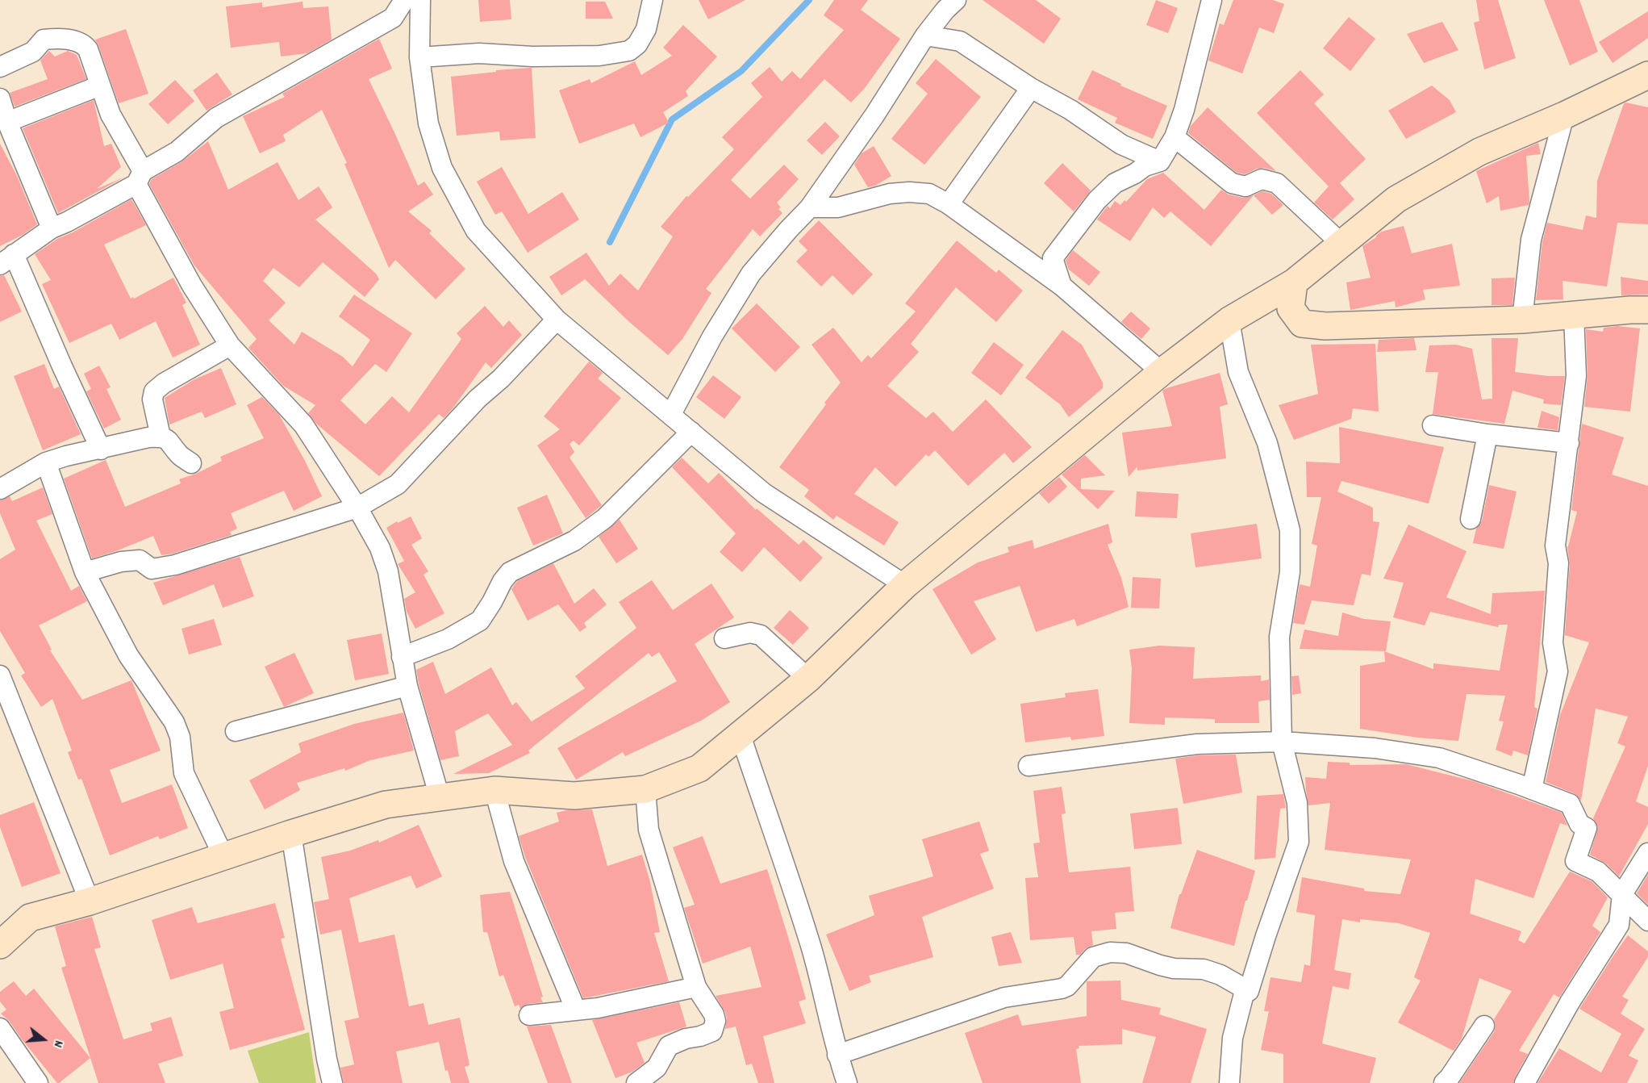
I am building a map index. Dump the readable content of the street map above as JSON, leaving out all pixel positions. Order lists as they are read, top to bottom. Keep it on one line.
{"north":"right"}
